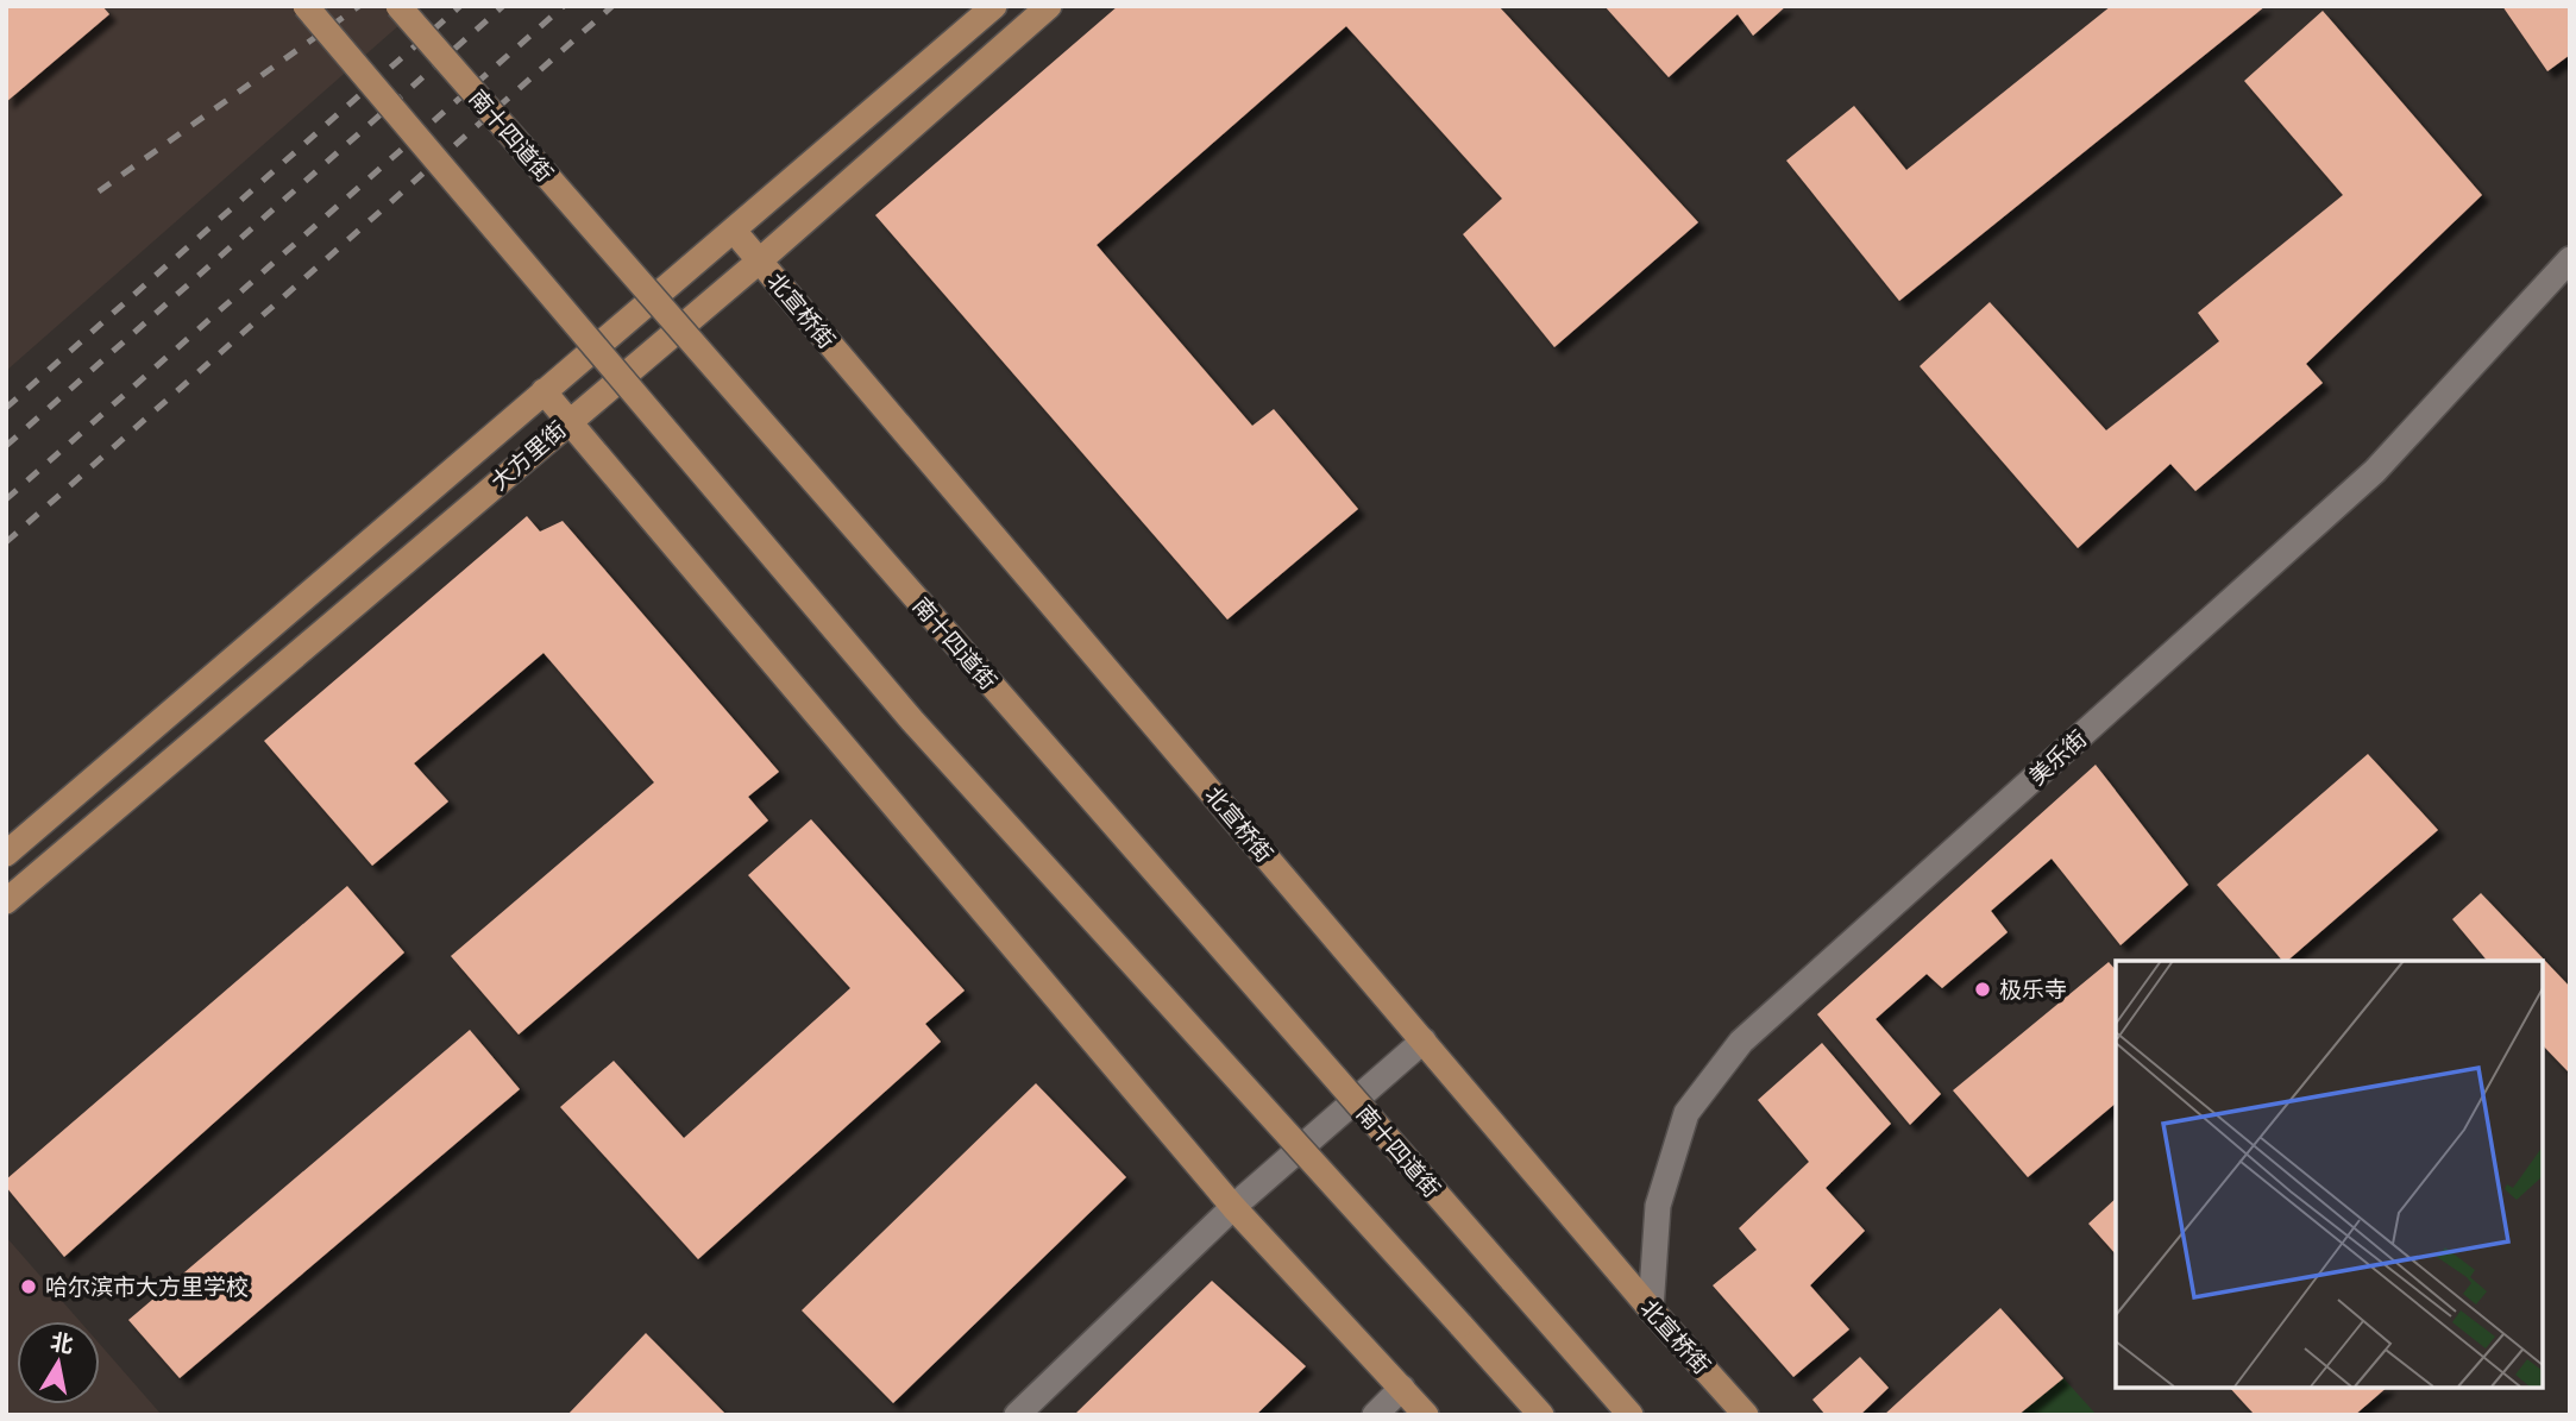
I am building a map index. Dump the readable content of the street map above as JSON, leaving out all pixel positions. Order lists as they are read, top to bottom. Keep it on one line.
{"streets":{"main road":["南十四道街","北宣桥街","大方里街"],"street":["美乐街"]},"crossings":[["北宣桥街","大方里街"],["北宣桥街","美乐街"]],"places":["极乐寺","哈尔滨市大方里学校"],"north":"top"}
